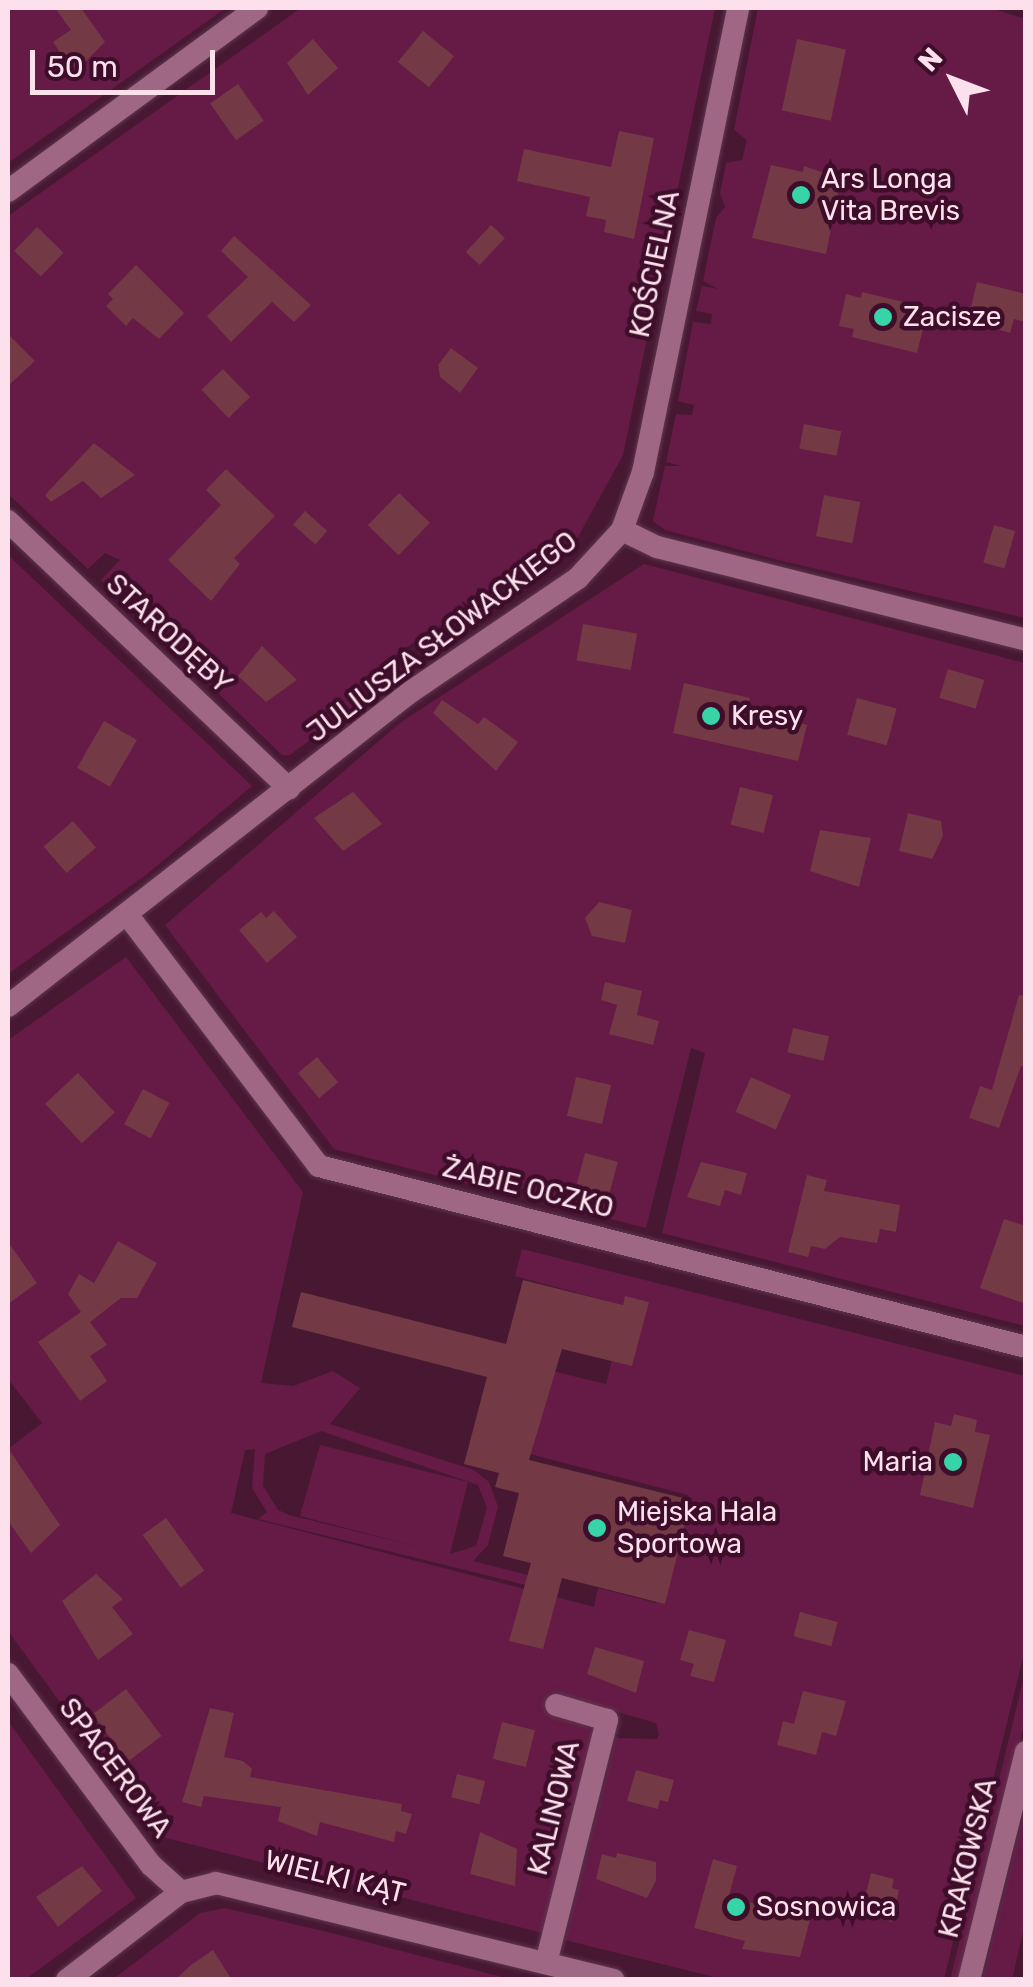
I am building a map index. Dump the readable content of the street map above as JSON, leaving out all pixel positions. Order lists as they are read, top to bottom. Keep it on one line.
{"streets":{"street":["KOŚCIELNA","STARODĘBY","JULIUSZA SŁOWACKIEGO","ŻABIE OCZKO","SPACEROWA","KALINOWA","KRAKOWSKA","WIELKI KĄT"]},"crossings":[["KOŚCIELNA","JULIUSZA SŁOWACKIEGO"],["STARODĘBY","JULIUSZA SŁOWACKIEGO"],["JULIUSZA SŁOWACKIEGO","ŻABIE OCZKO"],["SPACEROWA","WIELKI KĄT"],["KALINOWA","WIELKI KĄT"]],"places":["Ars Longa Vita Brevis","Zacisze","Kresy","Maria","Miejska Hala Sportowa","Sosnowica"],"scale_bar":"50 m","north":"top left"}
